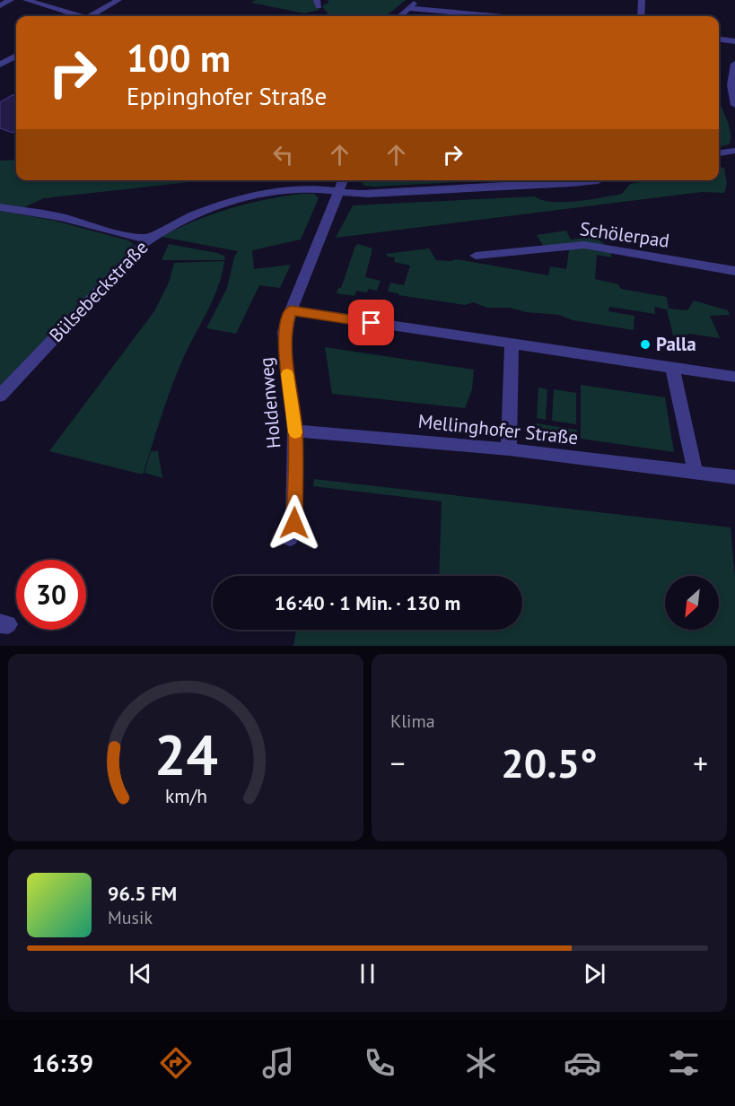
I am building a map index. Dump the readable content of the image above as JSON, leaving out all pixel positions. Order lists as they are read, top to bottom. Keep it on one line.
{"streets":{"street":["Schölerpad","Bülsebeckstraße","Holdenweg","Mellinghofer Straße"]},"crossings":[["Bülsebeckstraße","Holdenweg"],["Holdenweg","Mellinghofer Straße"]],"places":["Palla"],"north":"bottom left","page":{"turn":["100 m","Eppinghofer Straße"],"limit":"30","trip":"16:40 · 1 Min. · 130 m","tile":"Klima","heat":["−","20.5°","+"],"song":["96.5 FM","Musik"],"tabs":"16:39","gauge":["24","km/h"]}}
